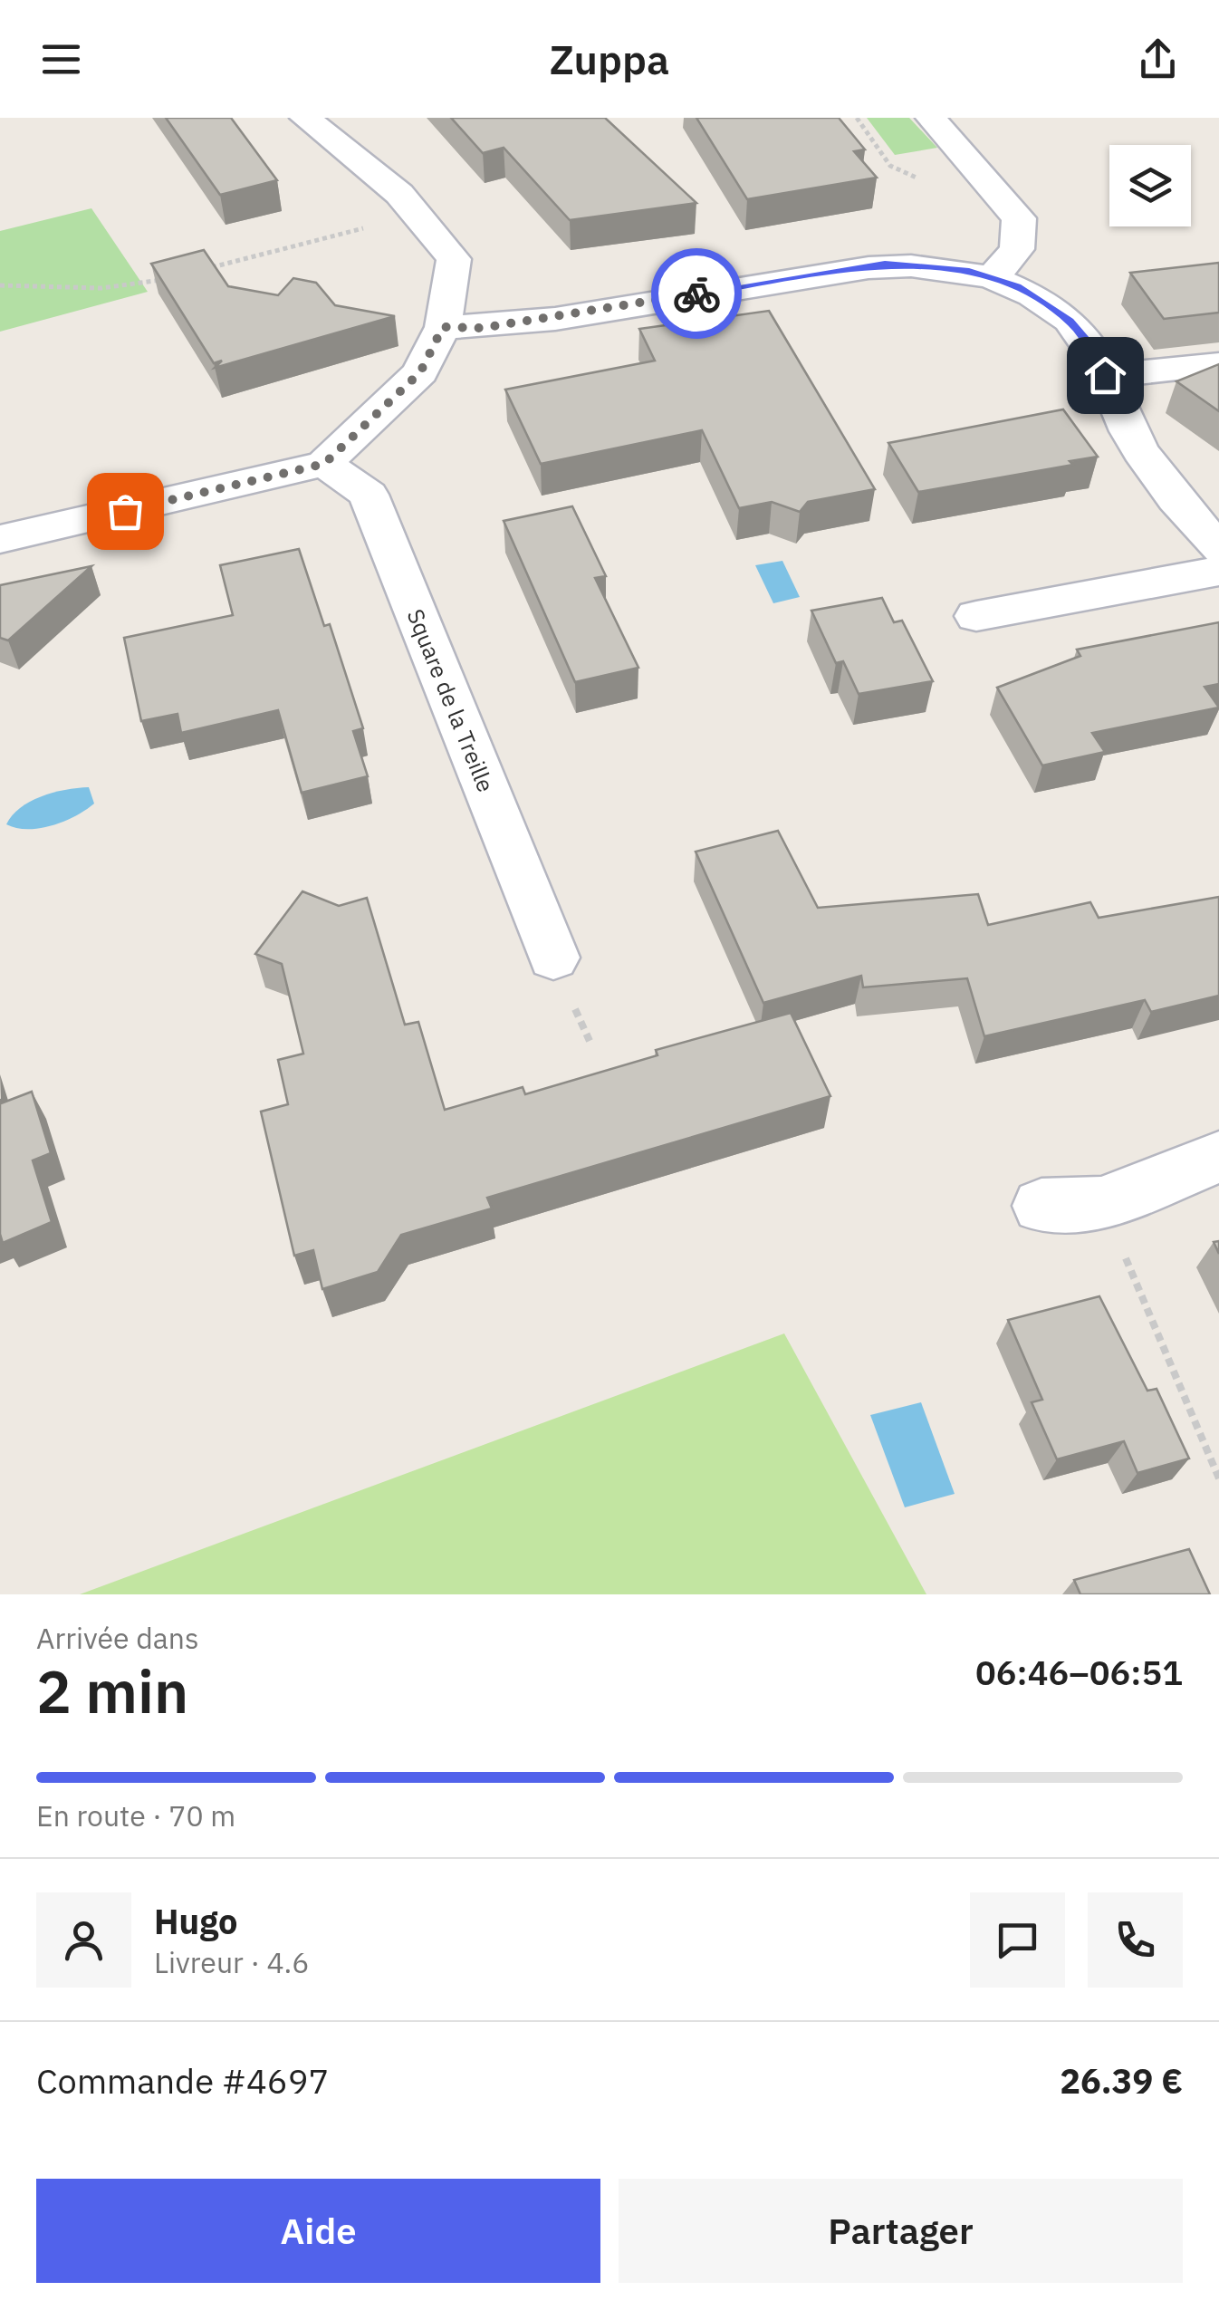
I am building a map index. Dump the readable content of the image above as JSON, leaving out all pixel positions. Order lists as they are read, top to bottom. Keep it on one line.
{"streets":{"street":["Square de la Treille"]},"page":{"header":"Zuppa","heading":["2 min","Arrivée dans","06:46–06:51"],"panel":["Hugo","Livreur · 4.6","Commande #4697","26.39 €"],"bar":"En route · 70 m","buttons":["Aide","Partager"]}}
